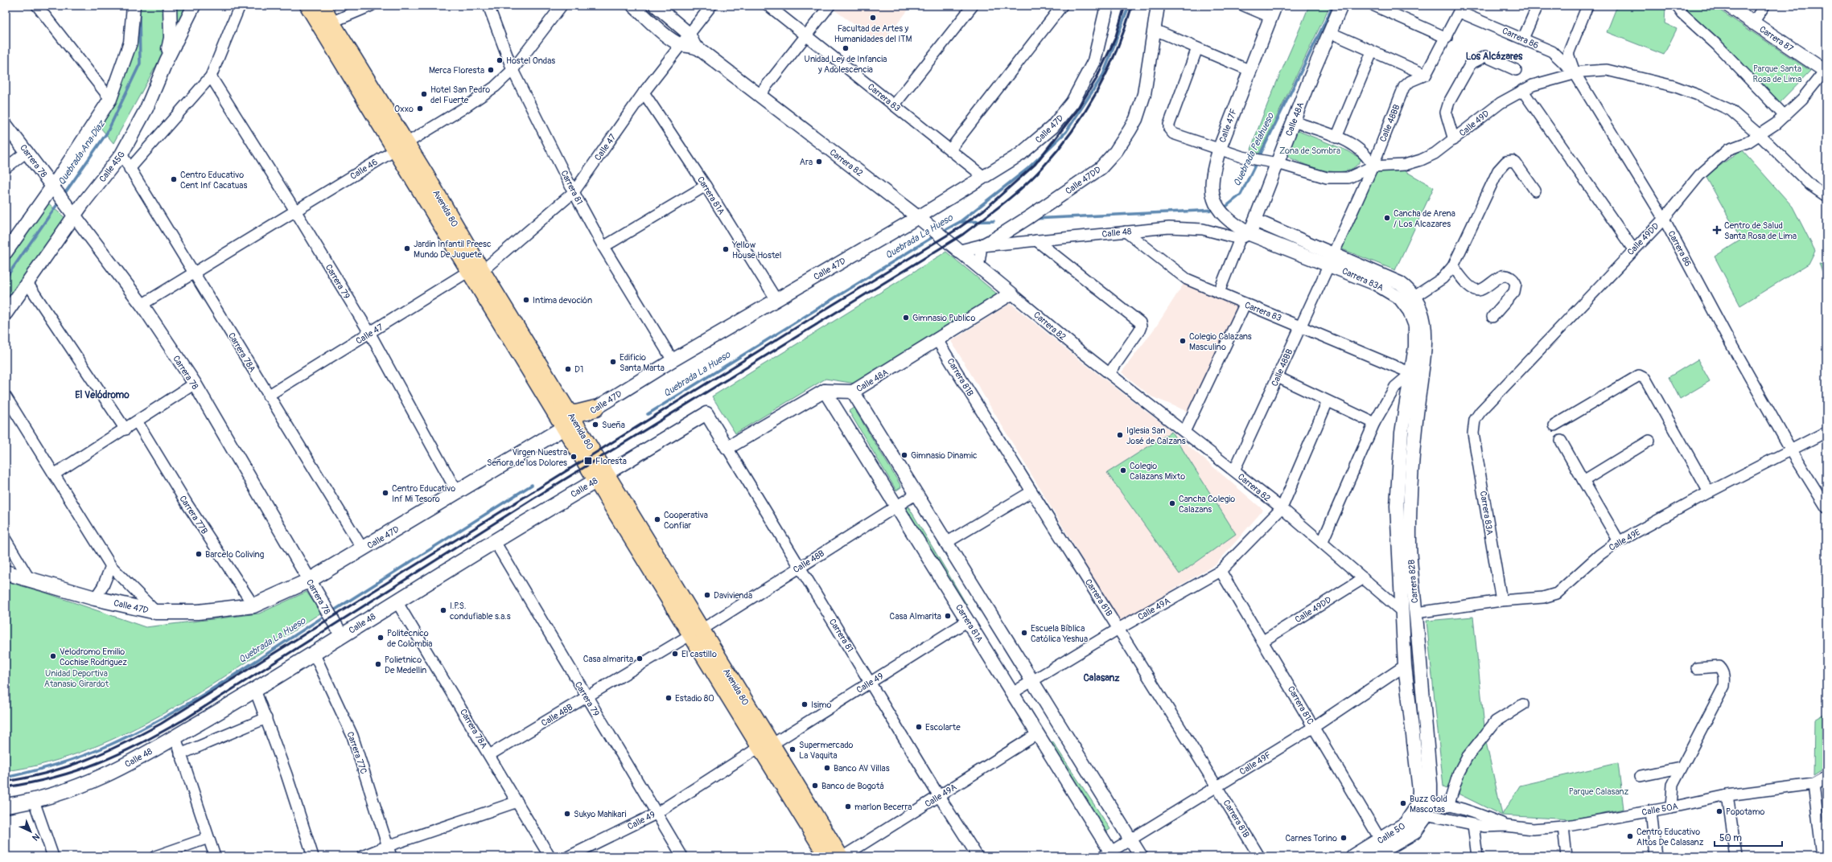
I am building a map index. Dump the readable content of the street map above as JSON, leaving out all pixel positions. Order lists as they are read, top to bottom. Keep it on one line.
{"streets":{"main road":["Calle 47D","Avenida 80","Calle 48","Calle 50"],"street":["Carrera 86","Carrera 87","Carrera 83","Calle 48A","Calle 48BB","Calle 49D","Calle 47F","Calle 47","Carrera 78","Carrera 82","Calle 45G","Calle 46","Calle 47DD","Carrera 81","Carrera 81A","Calle 49DD","Carrera 83A","Carrera 79","Carrera 78A","Carrera 81B","Carrera 77B","Calle 49E","Calle 48B","Carrera 82B","Calle 49A","Calle 49","Carrera 81C","Carrera 77C","Calle 49F","Calle 50A"]},"crossings":[["Carrera 86","Calle 49D"],["Carrera 86","Calle 49DD"],["Carrera 86","Calle 49E"],["Carrera 87","Calle 49DD"],["Carrera 83","Calle 48A"],["Carrera 83","Calle 48BB"],["Carrera 83","Calle 47D"],["Carrera 83","Calle 48"],["Carrera 83","Carrera 83A"],["Carrera 83","Carrera 82B"],["Calle 48A","Calle 47F"],["Calle 48A","Carrera 82"],["Calle 48A","Carrera 81A"],["Calle 48A","Calle 48"],["Calle 48A","Carrera 83A"],["Calle 48A","Carrera 81B"],["Calle 48BB","Calle 49D"],["Calle 48BB","Carrera 82"],["Calle 48BB","Carrera 83A"],["Calle 49D","Calle 49DD"],["Calle 47F","Calle 48"],["Calle 47F","Carrera 83A"],["Calle 47D","Carrera 78"],["Calle 47D","Carrera 82"],["Calle 47D","Carrera 81"],["Calle 47D","Carrera 81A"],["Calle 47D","Avenida 80"],["Calle 47D","Carrera 79"],["Calle 47D","Carrera 78A"],["Calle 47D","Carrera 77B"],["Calle 47","Carrera 82"],["Calle 47","Carrera 81"],["Calle 47","Carrera 81A"],["Calle 47","Avenida 80"],["Calle 47","Carrera 79"],["Calle 47","Carrera 78A"],["Carrera 78","Calle 45G"],["Carrera 78","Calle 46"],["Carrera 78","Calle 48"],["Carrera 82","Calle 47DD"],["Carrera 82","Calle 49DD"],["Carrera 82","Carrera 82B"],["Carrera 82","Calle 49A"],["Calle 45G","Carrera 78A"],["Calle 46","Carrera 81"],["Calle 46","Avenida 80"],["Calle 46","Carrera 79"],["Calle 46","Carrera 78A"],["Calle 47DD","Calle 48"],["Carrera 81","Calle 48"],["Carrera 81","Calle 48B"],["Carrera 81","Calle 49A"],["Carrera 81","Calle 49"],["Carrera 81A","Calle 48B"],["Carrera 81A","Calle 49A"],["Carrera 81A","Calle 49"],["Carrera 81A","Calle 49F"],["Avenida 80","Calle 48"],["Avenida 80","Calle 48B"],["Avenida 80","Calle 49"],["Calle 48","Carrera 83A"],["Calle 48","Carrera 79"],["Calle 48","Carrera 78A"],["Calle 48","Carrera 77C"],["Calle 49DD","Carrera 83A"],["Calle 49DD","Carrera 81C"],["Carrera 83A","Calle 49E"],["Carrera 83A","Carrera 82B"],["Carrera 79","Calle 48B"],["Carrera 79","Calle 49"],["Carrera 78A","Calle 48B"],["Carrera 81B","Calle 49A"],["Carrera 81B","Calle 49F"],["Calle 49E","Carrera 82B"],["Carrera 82B","Calle 49F"],["Carrera 82B","Calle 50A"],["Carrera 82B","Calle 50"],["Calle 49A","Carrera 81C"],["Carrera 81C","Calle 49F"],["Carrera 81C","Calle 50"],["Calle 50A","Calle 50"]],"districts":["Los Alcázares","El Velódromo","Calasanz"],"water":["Quebrada Pelahueso","Quebrada Ana Diaz","Quebrada La Hueso"],"parks":["Parque Santa Rosa de Lima","Zona de Sombra","Unidad Deportiva Atanasio Girardot","Parque Calasanz"],"places":{"other":["Facultad de Artes y Humanidades del ITM","Unidad Ley de Infancia y Adolescencia","Hostel Ondas","Merca Floresta","Hotel San Pedro del Fuerte","Oxxo","Ara","Centro Educativo Cent Inf Cacatuas","Cancha de Arena / Los Alcazares","Jardin Infantil Preesc Mundo De Juguete","Yellow House Hostel","Intima devoción","Gimnasio Publico","Colegio Calazans Masculino","Edificio Santa Marta","D1","Sueña","Iglesia San José de Calzans","Gimnasio Dinamic","Virgen Nuestra Señora de los Dolores","Colegio Calazans Mixto","Centro Educativo Inf Mi Tesoro","Cancha Colegio Calazans","Cooperativa Confiar","Barcelo Coliving","Davivienda","I.P.S. condufiable s.a.s","Casa Almarita","Escuela Bíblica Católica Yeshua","Politecnico de Colombia","El castillo","Velodromo Emilio Cochise Rodriguez","Casa almarita","Polietnico De Medellin","Estadio 80","Isimo","Escolarte","Supermercado La Vaquita","Banco AV Villas","Banco de Bogotá","Buzz Gold Mascotas","marlon Becerra","Popotamo","Sukyo Mahikari","Centro Educativo Altos De Calasanz","Carnes Torino"],"health":["Centro de Salud Santa Rosa de Lima"],"transit":["Floresta"]},"scale_bar":"50 m","north":"bottom right"}
